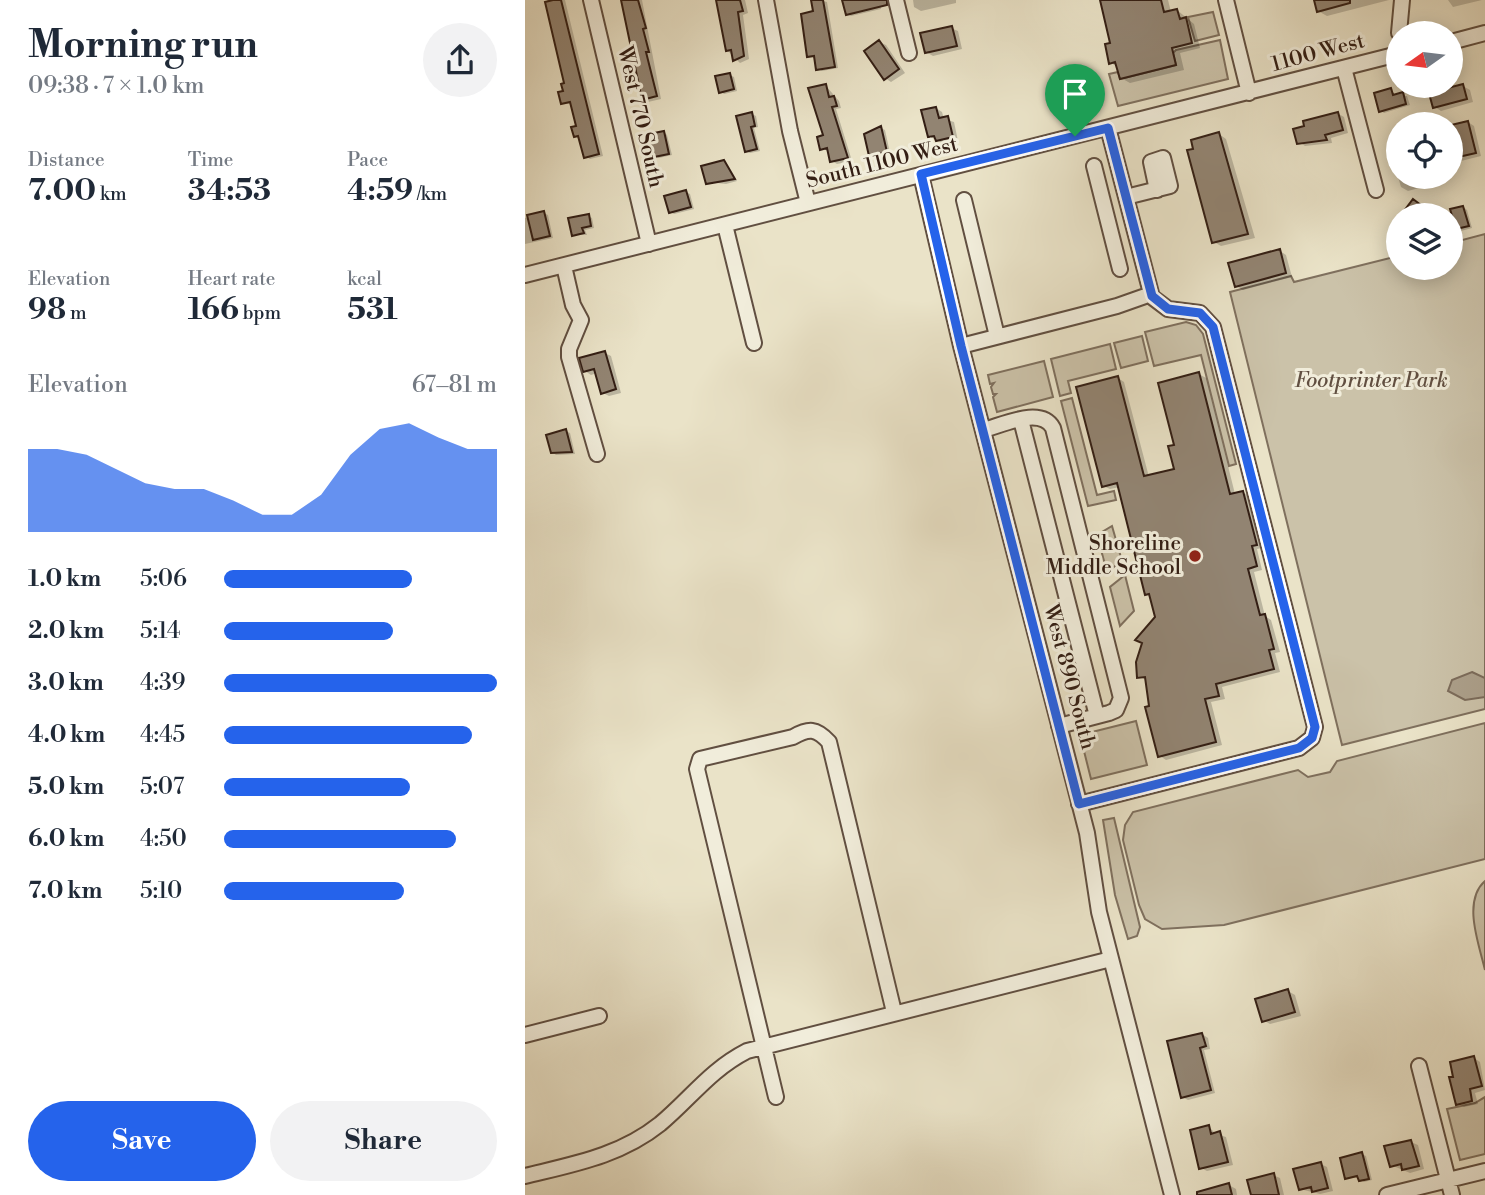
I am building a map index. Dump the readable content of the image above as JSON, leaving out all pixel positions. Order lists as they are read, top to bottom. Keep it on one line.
{"streets":{"street":["1100 West","West 770 South","South 1100 West","West 890 South"]},"crossings":[["1100 West","South 1100 West"],["West 770 South","South 1100 West"],["South 1100 West","West 890 South"]],"parks":["Footprinter Park"],"places":["Shoreline Middle School"],"north":"left","page":{"heading":["Morning run","09:38 · 7 × 1.0 km"],"stats":[["Distance","7.00 km"],["Time","34:53"],["Pace","4:59 /km"],["Elevation","98 m"],["Heart rate","166 bpm"],["kcal","531"]],"chart":["Elevation","67–81 m"],"list":[{"name":"1.0 km","note":"5:06"},{"name":"2.0 km","note":"5:14"},{"name":"3.0 km","note":"4:39"},{"name":"4.0 km","note":"4:45"},{"name":"5.0 km","note":"5:07"},{"name":"6.0 km","note":"4:50"},{"name":"7.0 km","note":"5:10"}],"buttons":["Save","Share"]}}
